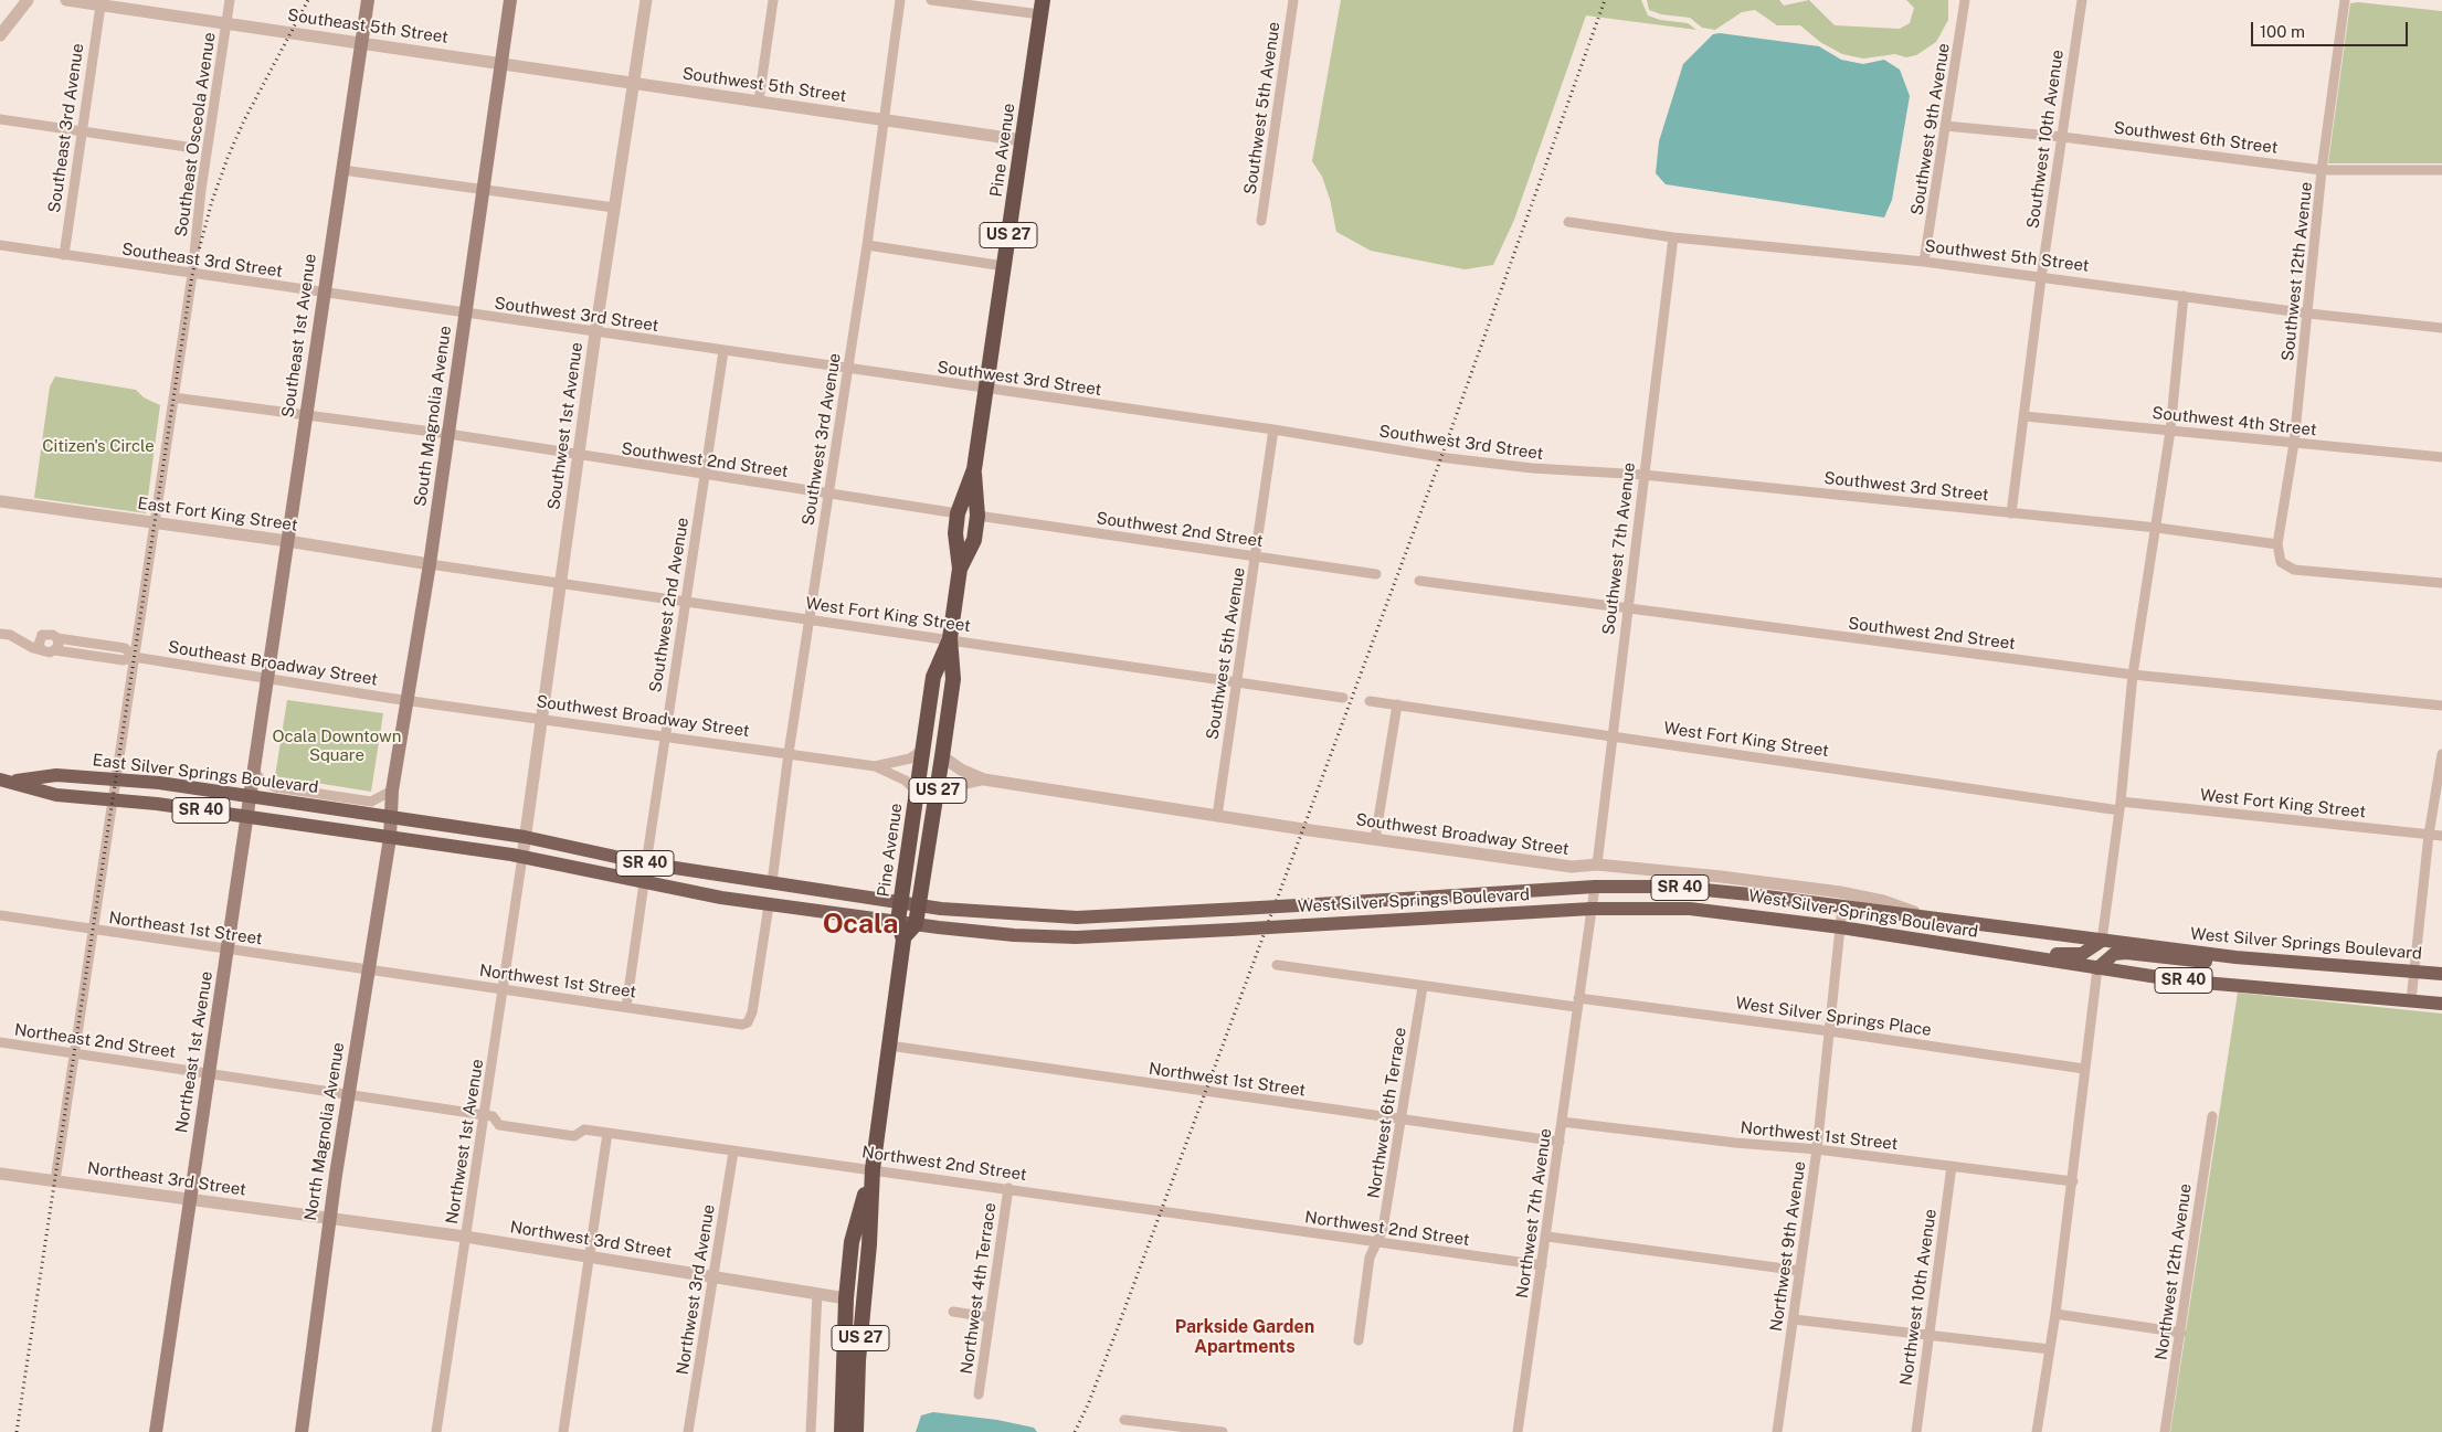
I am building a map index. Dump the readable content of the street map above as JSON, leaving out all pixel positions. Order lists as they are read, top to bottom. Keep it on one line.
{"streets":{"highway":["Pine Avenue","US 27"],"main road":["Southeast 1st Avenue","South Magnolia Avenue","East Silver Springs Boulevard","SR 40","West Silver Springs Boulevard","Northeast 1st Avenue","North Magnolia Avenue"],"street":["Southeast 5th Street","Southwest 5th Street","Southwest 5th Avenue","Southeast 3rd Avenue","Southwest 9th Avenue","Southeast Osceola Avenue","Southwest 6th Street","Southwest 10th Avenue","Southeast 3rd Street","Southwest 12th Avenue","Southwest 3rd Street","Southwest 4th Street","Southwest 1st Avenue","Southwest 3rd Avenue","Southwest 2nd Street","East Fort King Street","Southwest 7th Avenue","Southwest 2nd Avenue","West Fort King Street","Southeast Broadway Street","Southwest Broadway Street","Northeast 1st Street","Northwest 1st Street","West Silver Springs Place","Northeast 2nd Street","Northwest 6th Terrace","Northwest 1st Avenue","Northwest 2nd Street","Northeast 3rd Street","Northwest 7th Avenue","Northwest 3rd Street","Northwest 9th Avenue","Northwest 12th Avenue","Northwest 4th Terrace","Northwest 3rd Avenue","Northwest 10th Avenue"]},"crossings":[["Southeast 5th Street","Southwest 5th Street"],["Southeast 5th Street","Southeast 3rd Avenue"],["Southeast 5th Street","Southeast Osceola Avenue"],["Southeast 5th Street","Southeast 1st Avenue"],["Southeast 5th Street","South Magnolia Avenue"],["Southwest 5th Street","Southwest 9th Avenue"],["Southwest 5th Street","Southwest 10th Avenue"],["Southwest 5th Street","Pine Avenue"],["Southwest 5th Street","Southwest 12th Avenue"],["Southwest 5th Street","South Magnolia Avenue"],["Southwest 5th Street","Southwest 1st Avenue"],["Southwest 5th Street","Southwest 3rd Avenue"],["Southwest 5th Street","Southwest 7th Avenue"],["Southwest 5th Avenue","Southwest 3rd Street"],["Southwest 5th Avenue","Southwest 2nd Street"],["Southwest 5th Avenue","West Fort King Street"],["Southwest 5th Avenue","Southwest Broadway Street"],["Southeast 3rd Avenue","Southeast 3rd Street"],["Southwest 9th Avenue","Southwest 6th Street"],["Southeast Osceola Avenue","Southeast 3rd Street"],["Southeast Osceola Avenue","Southwest 2nd Street"],["Southeast Osceola Avenue","East Fort King Street"],["Southeast Osceola Avenue","Southeast Broadway Street"],["Southeast Osceola Avenue","East Silver Springs Boulevard"],["Southeast Osceola Avenue","Northeast 1st Street"],["Southeast Osceola Avenue","Northeast 2nd Street"],["Southeast Osceola Avenue","Northeast 3rd Street"],["Southwest 6th Street","Southwest 10th Avenue"],["Southwest 6th Street","Southwest 12th Avenue"],["Southwest 10th Avenue","Southwest 3rd Street"],["Southwest 10th Avenue","Southwest 4th Street"],["Pine Avenue","Southwest 3rd Street"],["Pine Avenue","Southwest 2nd Street"],["Pine Avenue","West Fort King Street"],["Pine Avenue","Southwest Broadway Street"],["Pine Avenue","West Silver Springs Boulevard"],["Pine Avenue","Northwest 1st Street"],["Pine Avenue","Northwest 2nd Street"],["Pine Avenue","Northwest 3rd Street"],["Southeast 3rd Street","Southwest 3rd Street"],["Southeast 3rd Street","Southeast 1st Avenue"],["Southeast 3rd Street","South Magnolia Avenue"],["Southwest 12th Avenue","Southwest 3rd Street"],["Southwest 12th Avenue","Southwest 4th Street"],["Southwest 3rd Street","South Magnolia Avenue"],["Southwest 3rd Street","Southwest 1st Avenue"],["Southwest 3rd Street","Southwest 3rd Avenue"],["Southwest 3rd Street","Southwest 7th Avenue"],["Southwest 3rd Street","Southwest 2nd Avenue"],["Southeast 1st Avenue","Southwest 2nd Street"],["Southeast 1st Avenue","East Fort King Street"],["Southeast 1st Avenue","Southeast Broadway Street"],["Southeast 1st Avenue","Northeast 1st Avenue"],["South Magnolia Avenue","Southwest 2nd Street"],["South Magnolia Avenue","East Fort King Street"],["South Magnolia Avenue","West Fort King Street"],["South Magnolia Avenue","Southeast Broadway Street"],["South Magnolia Avenue","Southwest Broadway Street"],["South Magnolia Avenue","East Silver Springs Boulevard"],["South Magnolia Avenue","West Silver Springs Boulevard"],["South Magnolia Avenue","North Magnolia Avenue"],["Southwest 1st Avenue","Southwest 2nd Street"],["Southwest 1st Avenue","West Fort King Street"],["Southwest 1st Avenue","Southwest Broadway Street"],["Southwest 1st Avenue","West Silver Springs Boulevard"],["Southwest 1st Avenue","Northwest 1st Avenue"],["Southwest 3rd Avenue","Southwest 2nd Street"],["Southwest 3rd Avenue","West Fort King Street"],["Southwest 3rd Avenue","Southwest Broadway Street"],["Southwest 3rd Avenue","West Silver Springs Boulevard"],["Southwest 2nd Street","Southwest 7th Avenue"],["Southwest 2nd Street","Southwest 2nd Avenue"],["East Fort King Street","West Fort King Street"],["Southwest 7th Avenue","West Fort King Street"],["Southwest 7th Avenue","Southwest Broadway Street"],["Southwest 2nd Avenue","West Fort King Street"],["Southwest 2nd Avenue","Southwest Broadway Street"],["Southwest 2nd Avenue","West Silver Springs Boulevard"],["Southeast Broadway Street","Southwest Broadway Street"],["Southeast Broadway Street","Northeast 1st Avenue"],["Southwest Broadway Street","West Silver Springs Boulevard"],["East Silver Springs Boulevard","West Silver Springs Boulevard"],["East Silver Springs Boulevard","Northeast 1st Avenue"],["East Silver Springs Boulevard","North Magnolia Avenue"],["West Silver Springs Boulevard","Northwest 1st Street"],["West Silver Springs Boulevard","North Magnolia Avenue"],["West Silver Springs Boulevard","Northwest 1st Avenue"],["Northeast 1st Street","Northwest 1st Street"],["Northeast 1st Street","Northeast 1st Avenue"],["Northeast 1st Street","North Magnolia Avenue"],["Northwest 1st Street","Northwest 6th Terrace"],["Northwest 1st Street","North Magnolia Avenue"],["Northwest 1st Street","Northwest 1st Avenue"],["Northwest 1st Street","Northwest 7th Avenue"],["Northwest 1st Street","Northwest 9th Avenue"],["Northwest 1st Street","Northwest 10th Avenue"],["West Silver Springs Place","Northwest 6th Terrace"],["West Silver Springs Place","Northwest 7th Avenue"],["West Silver Springs Place","Northwest 9th Avenue"],["Northeast 2nd Street","Northeast 1st Avenue"],["Northeast 2nd Street","North Magnolia Avenue"],["Northeast 2nd Street","Northwest 2nd Street"],["Northeast 1st Avenue","Northeast 3rd Street"],["Northwest 6th Terrace","Northwest 2nd Street"],["North Magnolia Avenue","Northwest 2nd Street"],["North Magnolia Avenue","Northeast 3rd Street"],["North Magnolia Avenue","Northwest 3rd Street"],["Northwest 1st Avenue","Northwest 2nd Street"],["Northwest 1st Avenue","Northwest 3rd Street"],["Northwest 2nd Street","Northwest 7th Avenue"],["Northwest 2nd Street","Northwest 4th Terrace"],["Northwest 2nd Street","Northwest 3rd Avenue"],["Northeast 3rd Street","Northwest 3rd Street"],["Northwest 3rd Street","Northwest 3rd Avenue"]],"districts":["Ocala","Parkside Garden Apartments"],"parks":["Citizen's Circle","Ocala Downtown Square"],"scale_bar":"100 m"}
